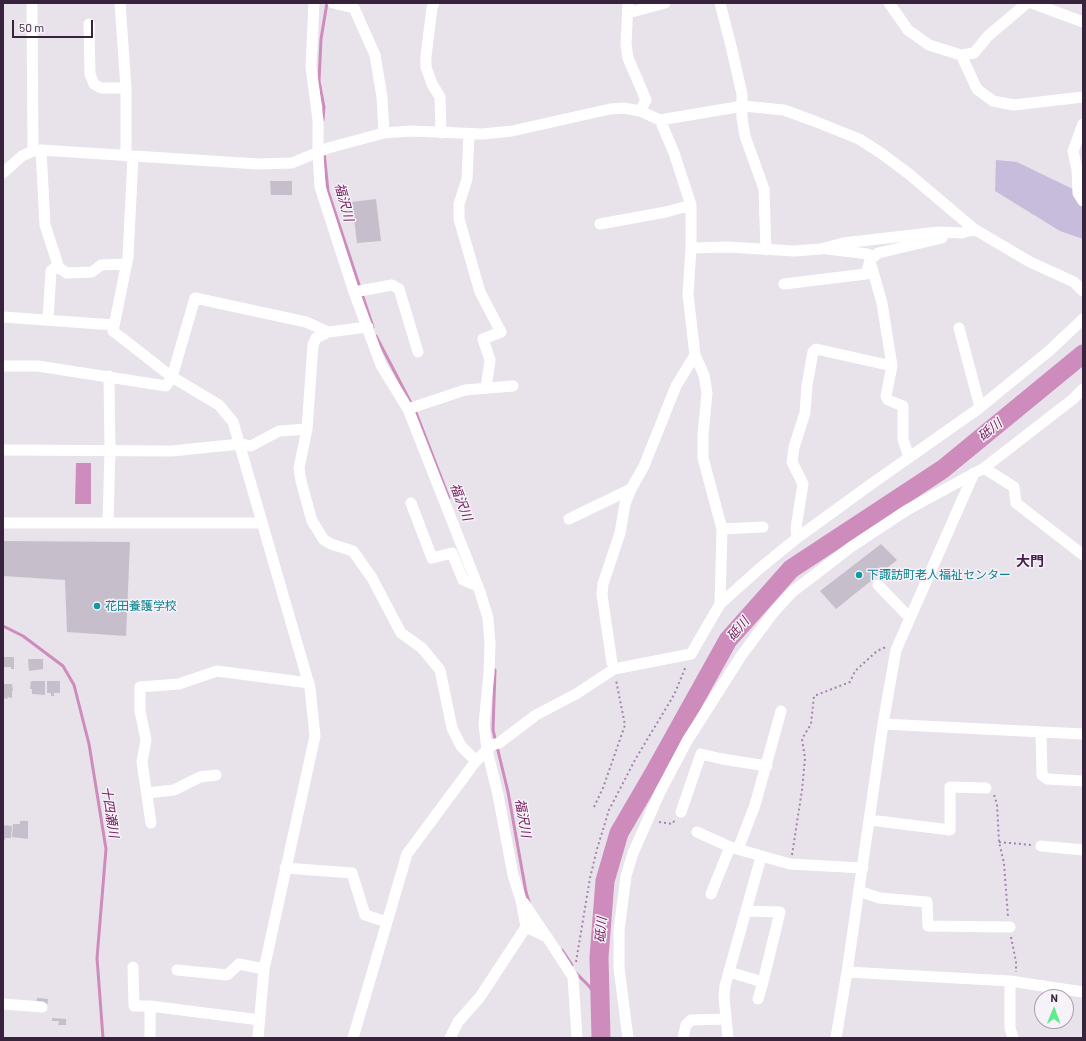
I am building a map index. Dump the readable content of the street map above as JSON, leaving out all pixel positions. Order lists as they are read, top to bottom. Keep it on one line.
{"districts":["大門"],"water":["福沢川","砥川","十四瀬川"],"places":["下諏訪町老人福祉センター","花田養護学校"],"scale_bar":"50 m","north":"top"}
